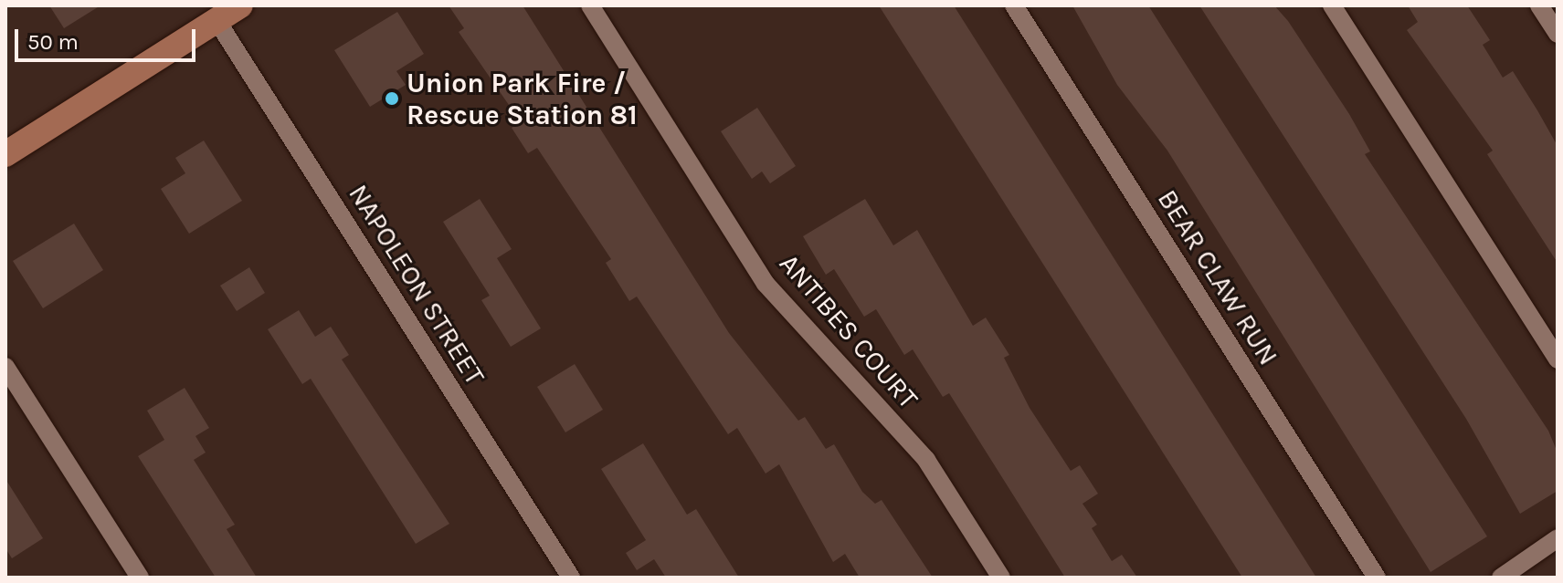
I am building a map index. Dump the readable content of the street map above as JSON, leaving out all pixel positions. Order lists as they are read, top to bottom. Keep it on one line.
{"streets":{"street":["BEAR CLAW RUN","NAPOLEON STREET","ANTIBES COURT"]},"places":["Union Park Fire / Rescue Station 81"],"scale_bar":"50 m"}
